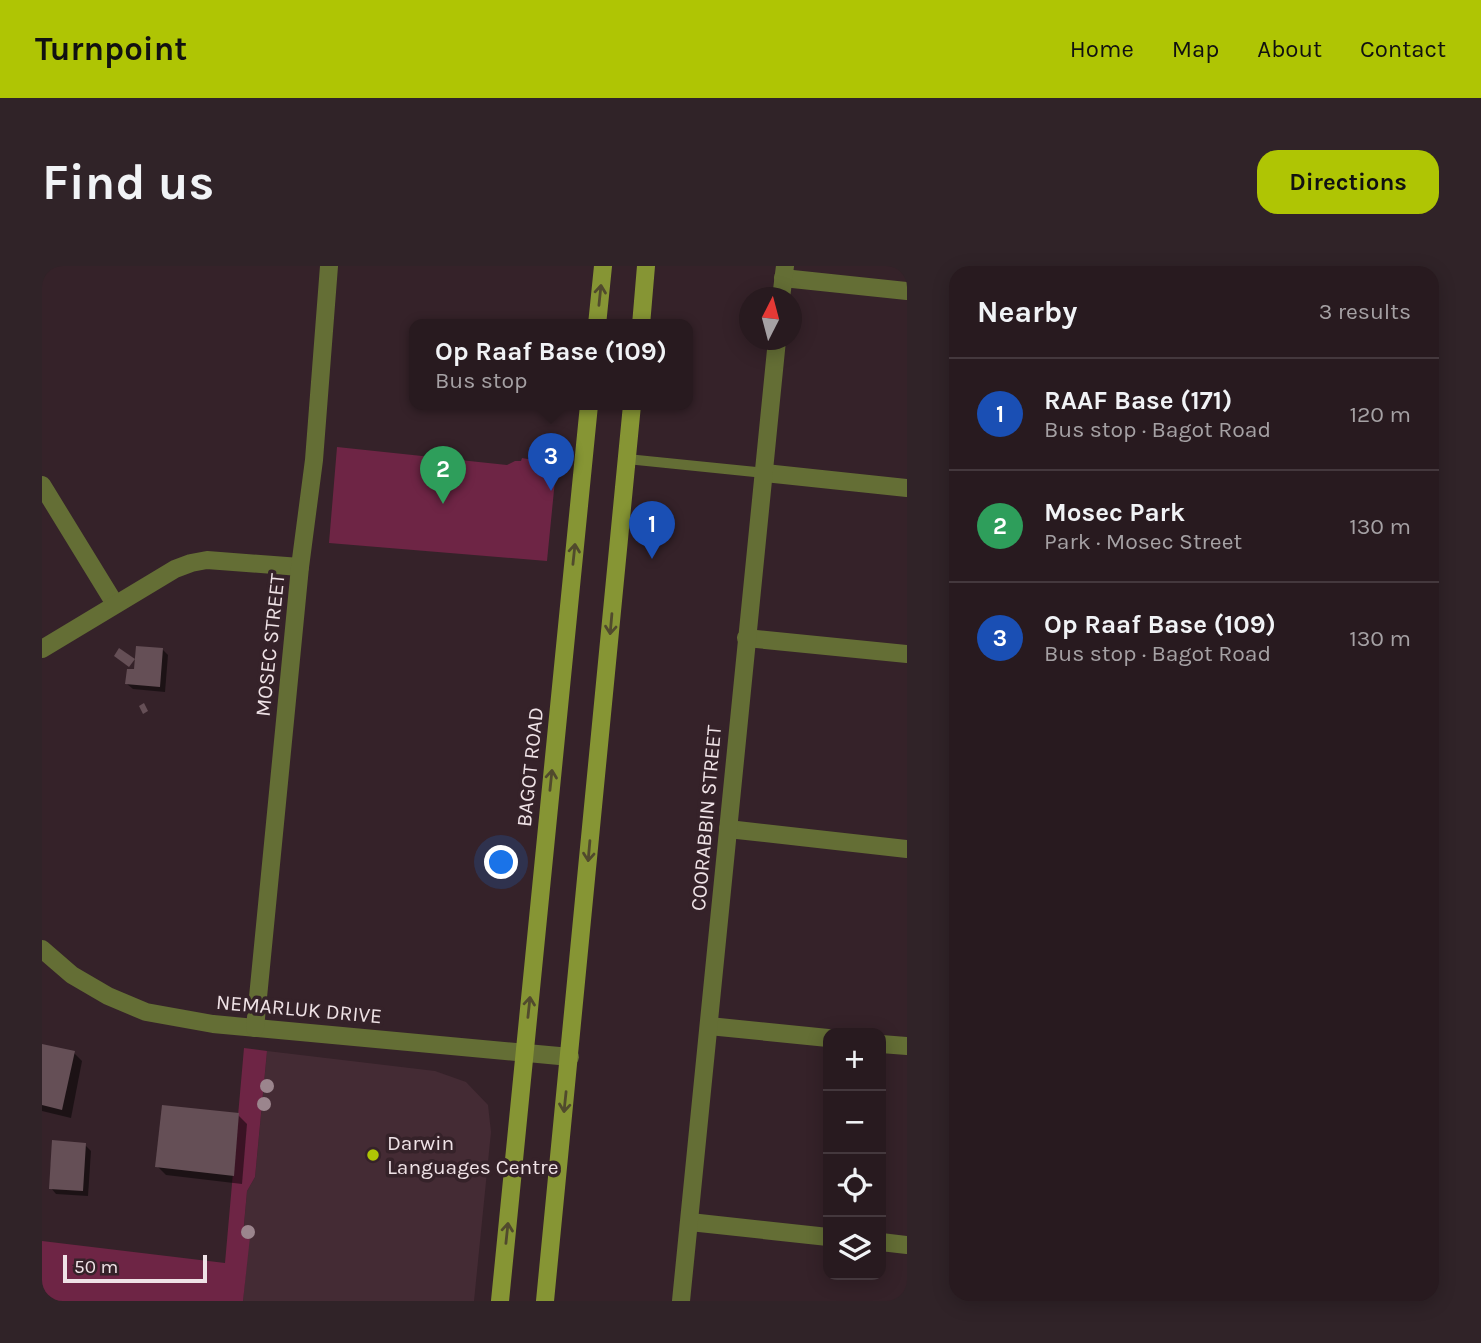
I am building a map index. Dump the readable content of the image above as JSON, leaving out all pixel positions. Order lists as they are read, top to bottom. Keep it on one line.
{"streets":{"main road":["BAGOT ROAD"],"street":["MOSEC STREET","COORABBIN STREET","NEMARLUK DRIVE"]},"crossings":[["MOSEC STREET","NEMARLUK DRIVE"],["BAGOT ROAD","NEMARLUK DRIVE"]],"places":["Darwin Languages Centre"],"scale_bar":"50 m","north":"top","page":{"header":"Turnpoint","nav":["Home","Map","About","Contact"],"buttons":"Directions","title":"Find us","heading":["Nearby","3 results"],"popup":["Op Raaf Base (109)","Bus stop"],"list":[{"mark":"1","name":"RAAF Base (171)","note":"Bus stop · Bagot Road","value":"120 m"},{"mark":"2","name":"Mosec Park","note":"Park · Mosec Street","value":"130 m"},{"mark":"3","name":"Op Raaf Base (109)","note":"Bus stop · Bagot Road","value":"130 m"}],"pins":["3","2","1"],"map_buttons":["+","−"],"scale":"50 m"}}
